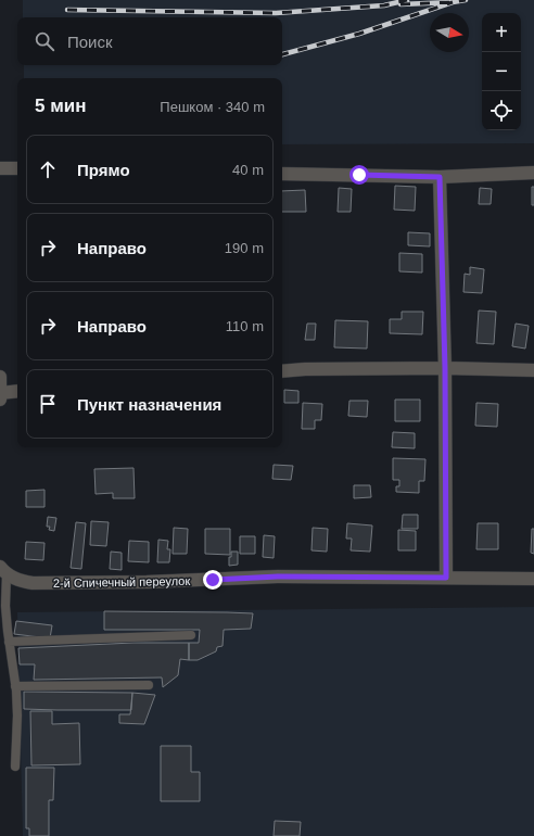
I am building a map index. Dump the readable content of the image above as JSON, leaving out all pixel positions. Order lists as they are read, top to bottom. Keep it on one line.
{"streets":{"street":["2-й Спичечный переулок"]},"north":"right","page":{"map_buttons":["+","−"],"search":"Поиск","heading":["5 мин","Пешком · 340 m"],"list":[["Прямо","40 m"],["Направо","190 m"],["Направо","110 m"],"Пункт назначения"]}}
